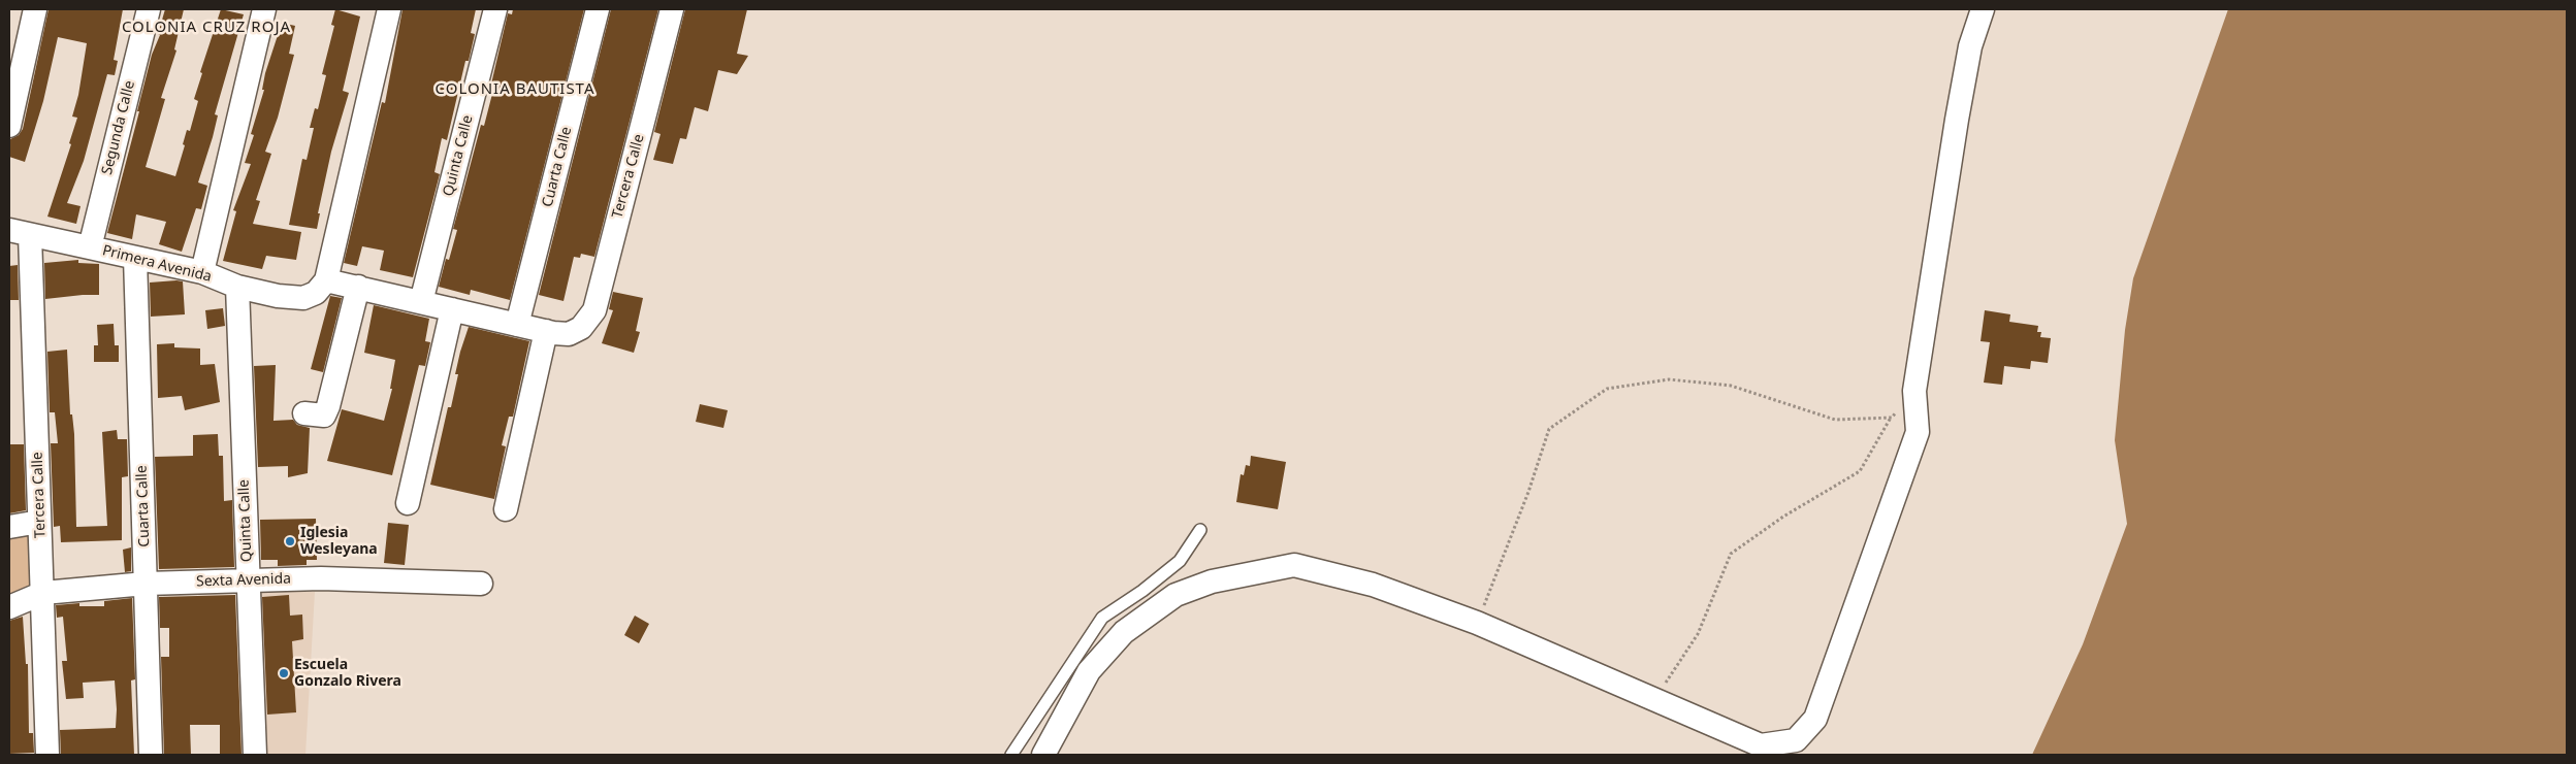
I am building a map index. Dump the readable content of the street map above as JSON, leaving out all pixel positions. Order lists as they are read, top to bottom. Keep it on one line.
{"streets":{"street":["Segunda Calle","Quinta Calle","Cuarta Calle","Tercera Calle","Primera Avenida","Sexta Avenida"]},"crossings":[["Segunda Calle","Primera Avenida"],["Quinta Calle","Primera Avenida"],["Quinta Calle","Sexta Avenida"],["Cuarta Calle","Primera Avenida"],["Cuarta Calle","Sexta Avenida"],["Tercera Calle","Primera Avenida"],["Tercera Calle","Sexta Avenida"]],"districts":["COLONIA CRUZ ROJA","COLONIA BAUTISTA"],"places":["Iglesia Wesleyana","Escuela Gonzalo Rivera"]}
